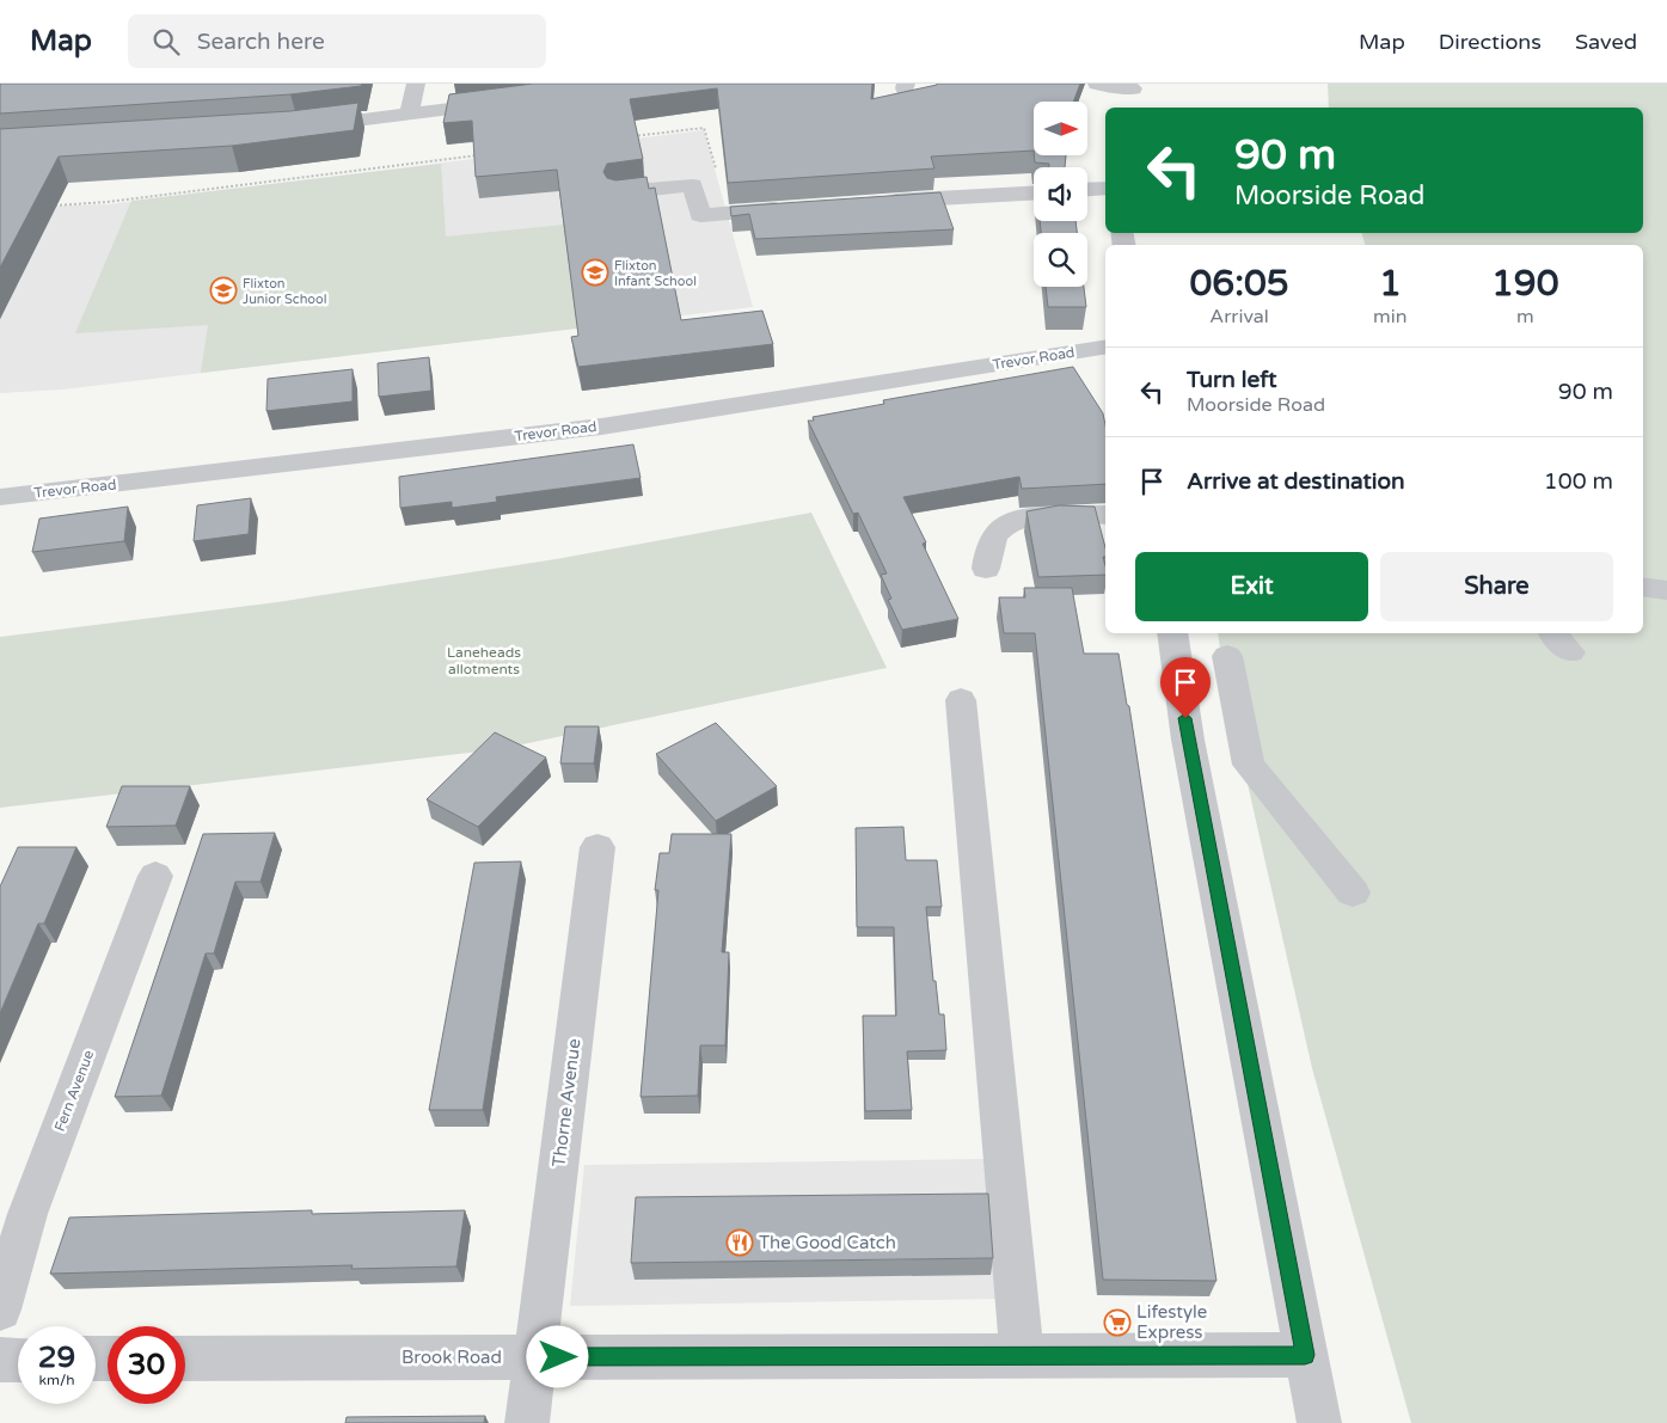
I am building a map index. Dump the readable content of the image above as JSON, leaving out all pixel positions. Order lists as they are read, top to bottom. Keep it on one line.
{"streets":{"street":["Trevor Road","Fern Avenue","Thorne Avenue","Brook Road"]},"crossings":[["Thorne Avenue","Brook Road"]],"parks":["Laneheads allotments"],"places":{"school or university":["Flixton Infant School","Flixton Junior School"],"restaurant":["The Good Catch"],"supermarket":["Lifestyle Express"]},"north":"right","page":{"header":"Map","search":"Search here","nav":["Map","Directions","Saved"],"turn":["90 m","Moorside Road"],"eta":["06:05","Arrival","1","min","190","m"],"list":[{"name":"Turn left","note":"Moorside Road","value":"90 m"},{"name":"Arrive at destination","value":"100 m"}],"buttons":["Exit","Share"],"speed":"29 km/h","limit":"30"}}
